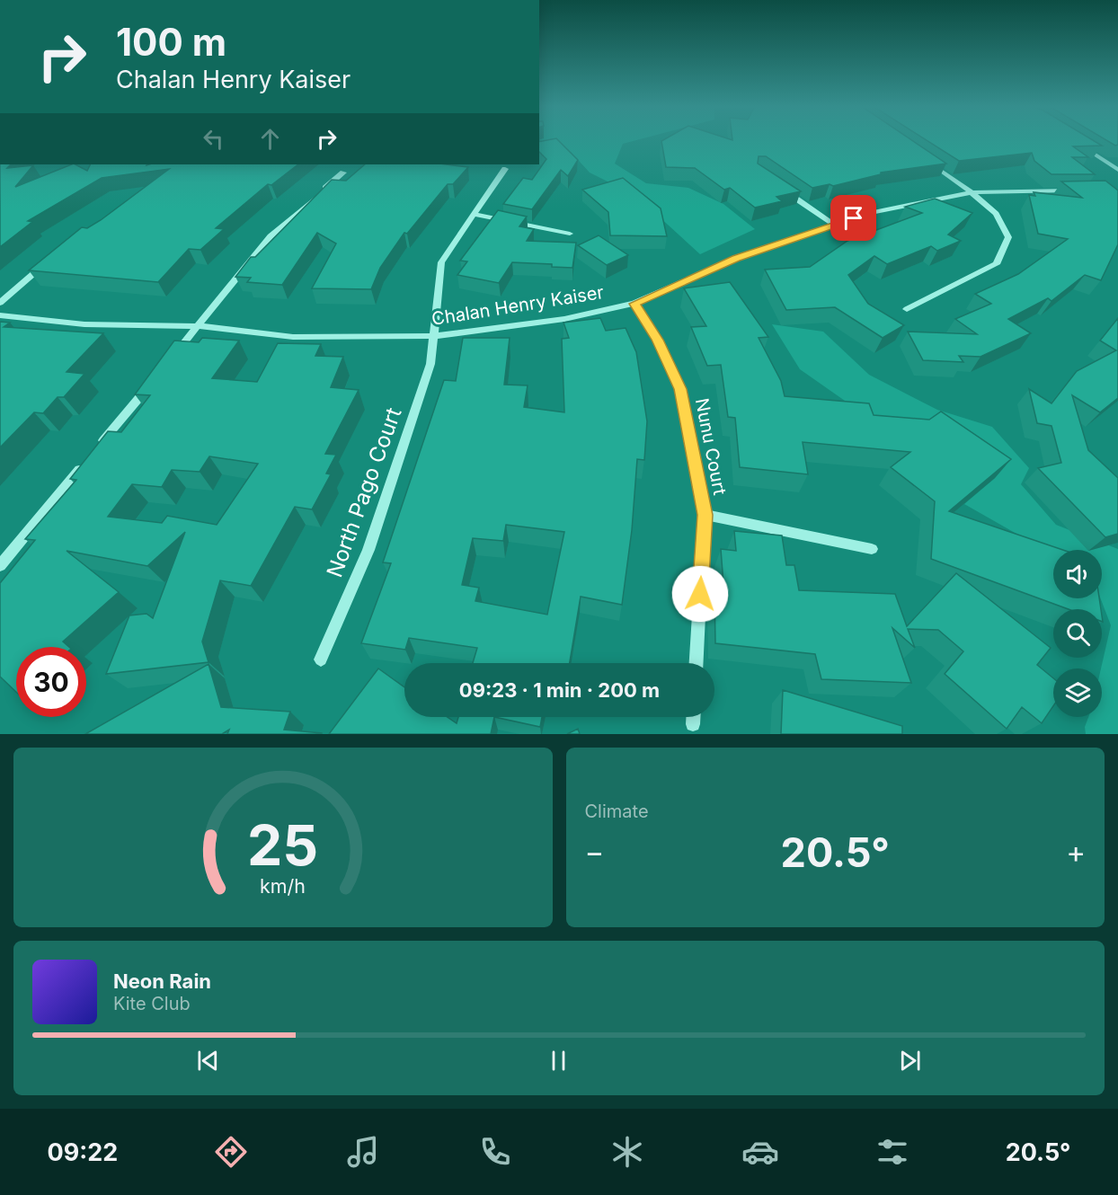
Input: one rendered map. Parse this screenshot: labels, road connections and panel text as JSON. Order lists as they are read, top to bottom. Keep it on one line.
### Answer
{"streets":{"street":["Chalan Henry Kaiser","Nunu Court","North Pago Court"]},"crossings":[["Chalan Henry Kaiser","Nunu Court"],["Chalan Henry Kaiser","North Pago Court"]],"page":{"turn":["100 m","Chalan Henry Kaiser"],"limit":"30","trip":"09:23 · 1 min · 200 m","tile":"Climate","heat":["−","20.5°","+"],"song":["Neon Rain","Kite Club"],"tabs":["09:22","20.5°"],"gauge":["25","km/h"]}}
